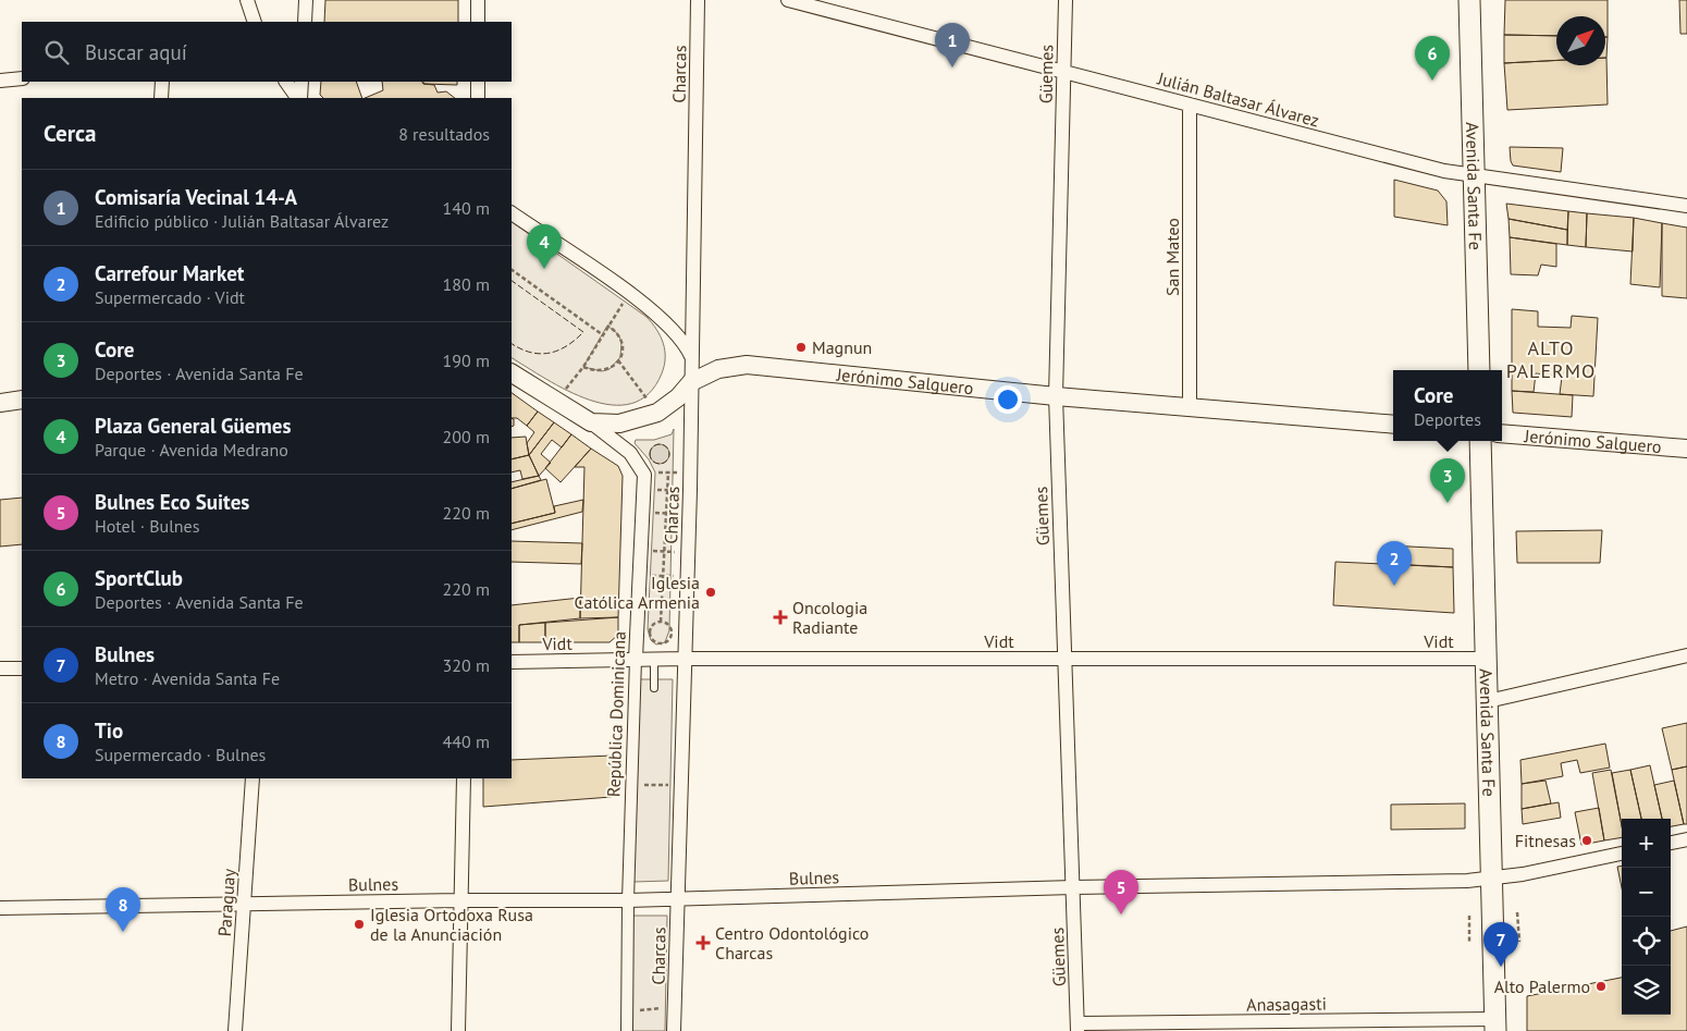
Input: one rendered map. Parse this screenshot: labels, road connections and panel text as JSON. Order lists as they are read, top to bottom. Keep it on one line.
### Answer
{"streets":{"main road":["Avenida Santa Fe"],"street":["Charcas","Güemes","Julián Baltasar Álvarez","San Mateo","Jerónimo Salguero","Vidt","República Dominicana","Bulnes","Paraguay","Anasagasti"]},"crossings":[["Charcas","Jerónimo Salguero"],["Charcas","Vidt"],["Charcas","Bulnes"],["Güemes","Julián Baltasar Álvarez"],["Güemes","Jerónimo Salguero"],["Güemes","Vidt"],["Güemes","Bulnes"],["Güemes","Anasagasti"],["Julián Baltasar Álvarez","Avenida Santa Fe"],["Julián Baltasar Álvarez","San Mateo"],["Avenida Santa Fe","Vidt"],["Avenida Santa Fe","Bulnes"],["Avenida Santa Fe","Anasagasti"],["San Mateo","Jerónimo Salguero"],["Vidt","República Dominicana"],["República Dominicana","Bulnes"],["Bulnes","Paraguay"]],"districts":["ALTO PALERMO"],"places":{"other":["Magnun","Iglesia Católica Armenia","Fitnesas","Iglesia Ortodoxa Rusa de la Anunciación","Alto Palermo"],"health":["Oncologia Radiante","Centro Odontológico Charcas"]},"north":"top right","page":{"search":"Buscar aquí","pins":["1","6","4","3","2","5","8","7"],"heading":["Cerca","8 resultados"],"list":[{"mark":"1","name":"Comisaría Vecinal 14-A","note":"Edificio público · Julián Baltasar Álvarez","value":"140 m"},{"mark":"2","name":"Carrefour Market","note":"Supermercado · Vidt","value":"180 m"},{"mark":"3","name":"Core","note":"Deportes · Avenida Santa Fe","value":"190 m"},{"mark":"4","name":"Plaza General Güemes","note":"Parque · Avenida Medrano","value":"200 m"},{"mark":"5","name":"Bulnes Eco Suites","note":"Hotel · Bulnes","value":"220 m"},{"mark":"6","name":"SportClub","note":"Deportes · Avenida Santa Fe","value":"220 m"},{"mark":"7","name":"Bulnes","note":"Metro · Avenida Santa Fe","value":"320 m"},{"mark":"8","name":"Tio","note":"Supermercado · Bulnes","value":"440 m"}],"popup":["Core","Deportes"],"map_buttons":["+","−"]}}
